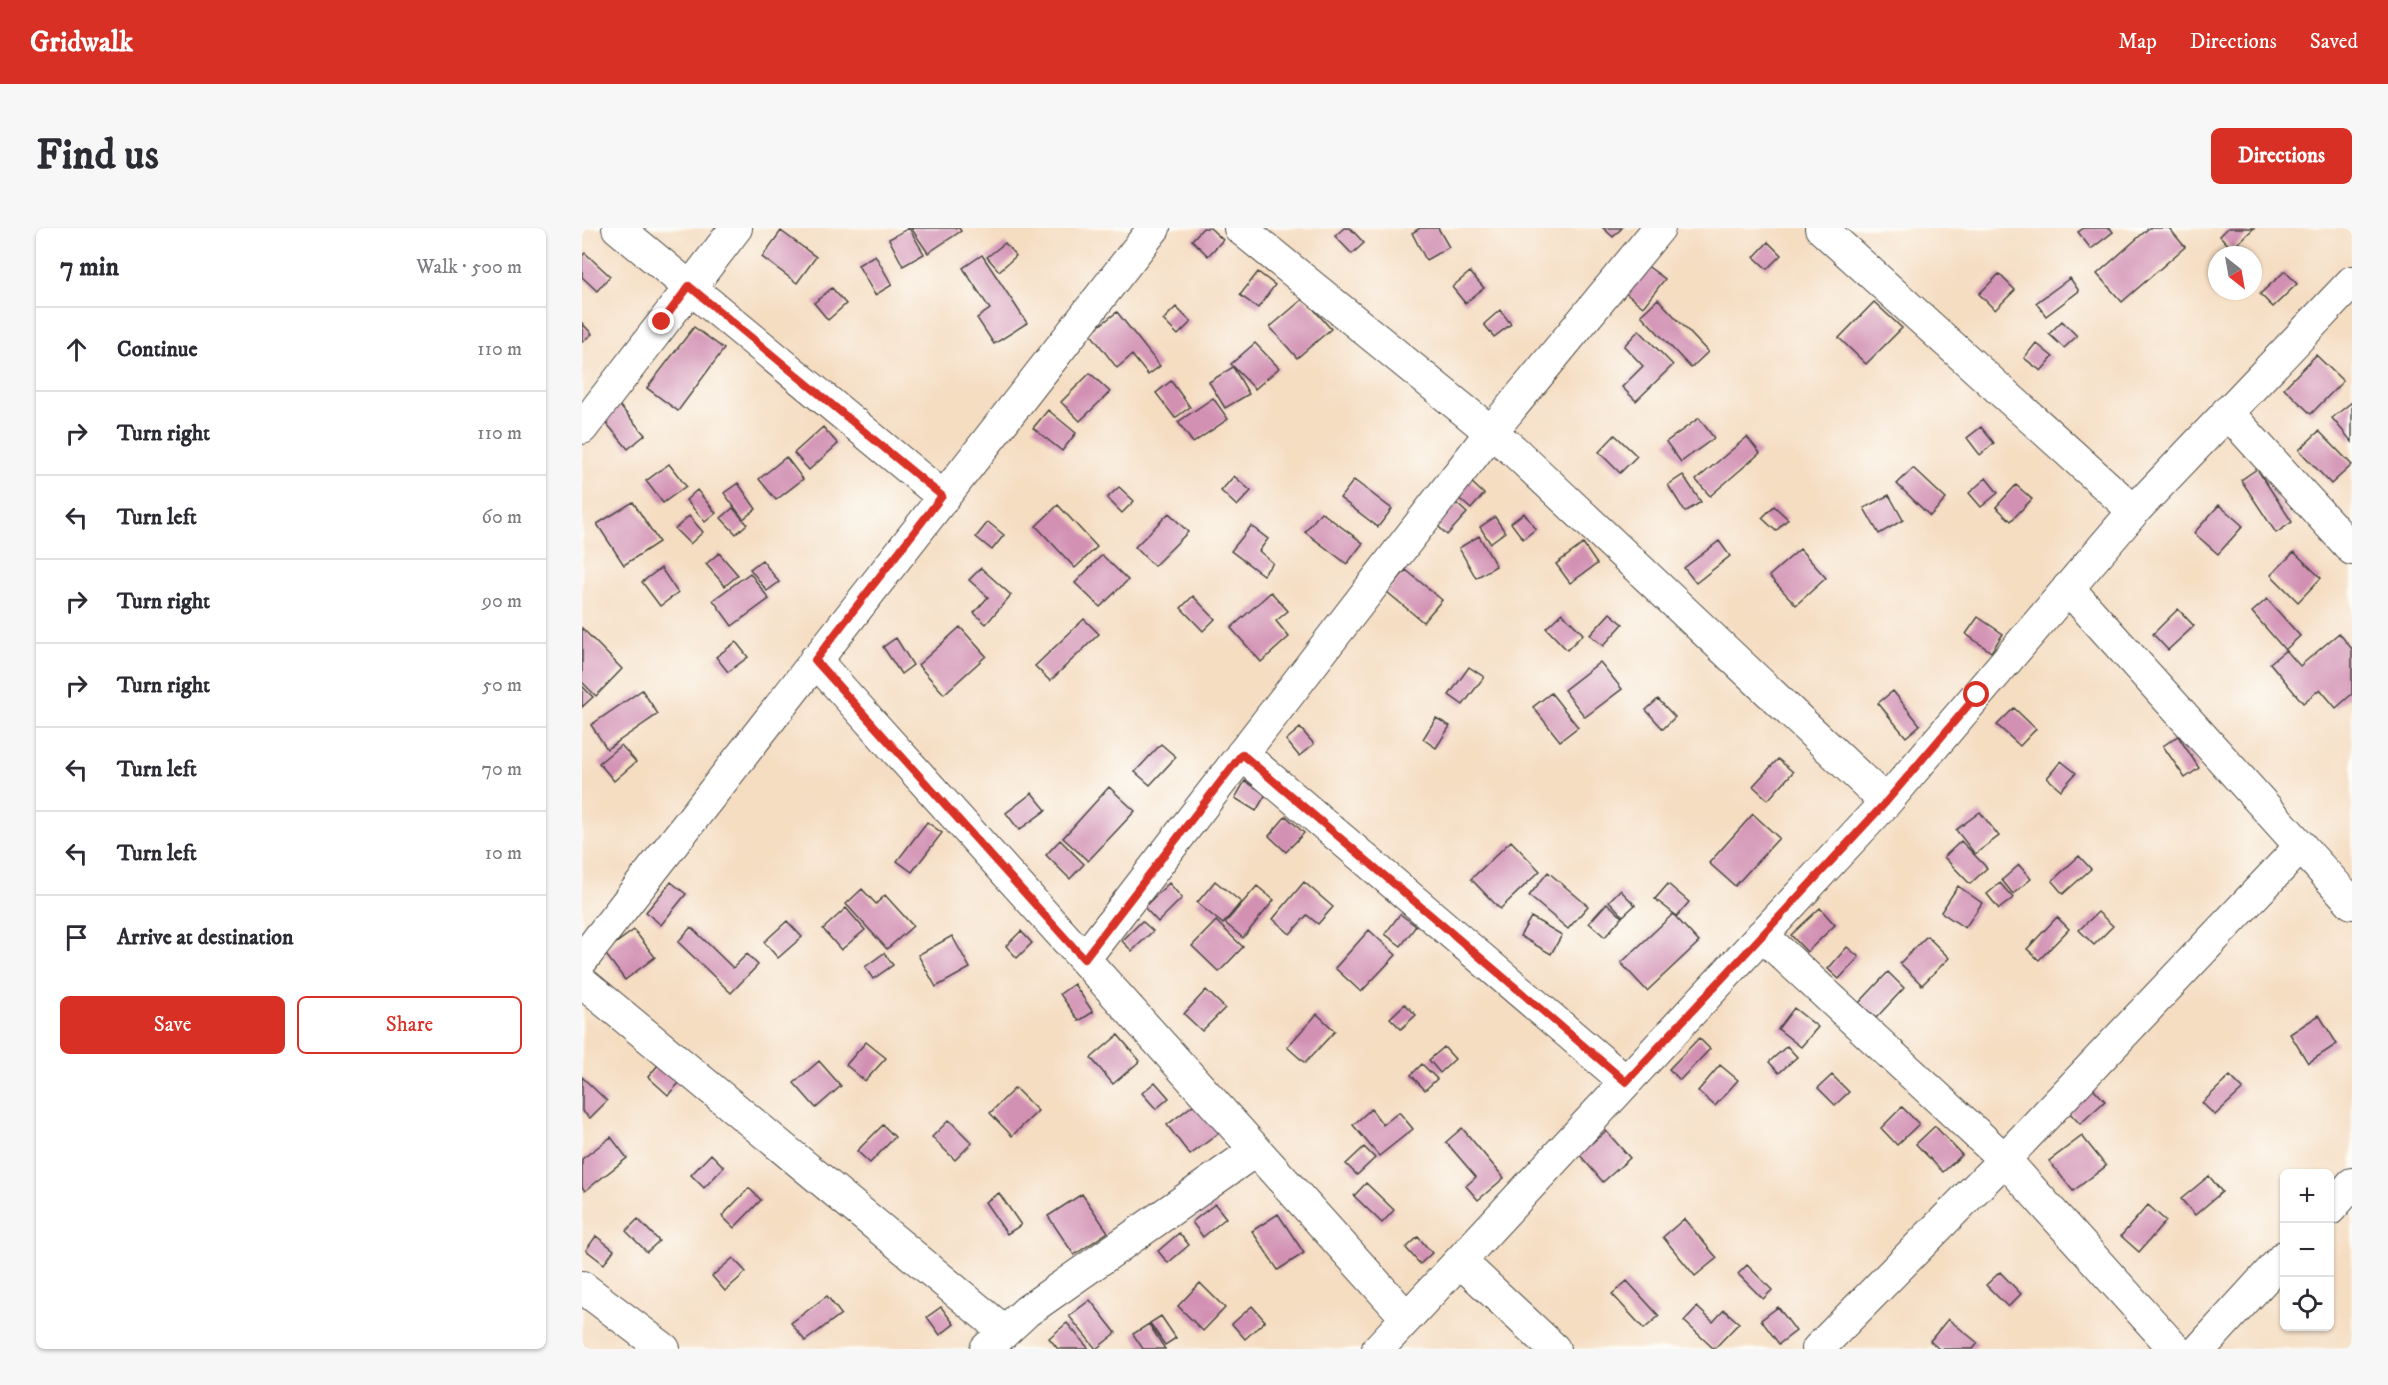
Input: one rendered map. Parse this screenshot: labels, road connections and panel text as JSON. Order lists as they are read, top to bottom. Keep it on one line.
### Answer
{"north":"bottom right","page":{"header":"Gridwalk","nav":["Map","Directions","Saved"],"buttons":["Directions",["Save","Share"]],"title":"Find us","heading":["7 min","Walk · 500 m"],"list":[["Continue","110 m"],["Turn right","110 m"],["Turn left","60 m"],["Turn right","90 m"],["Turn right","50 m"],["Turn left","70 m"],["Turn left","10 m"],"Arrive at destination"],"map_buttons":["+","−"]}}
